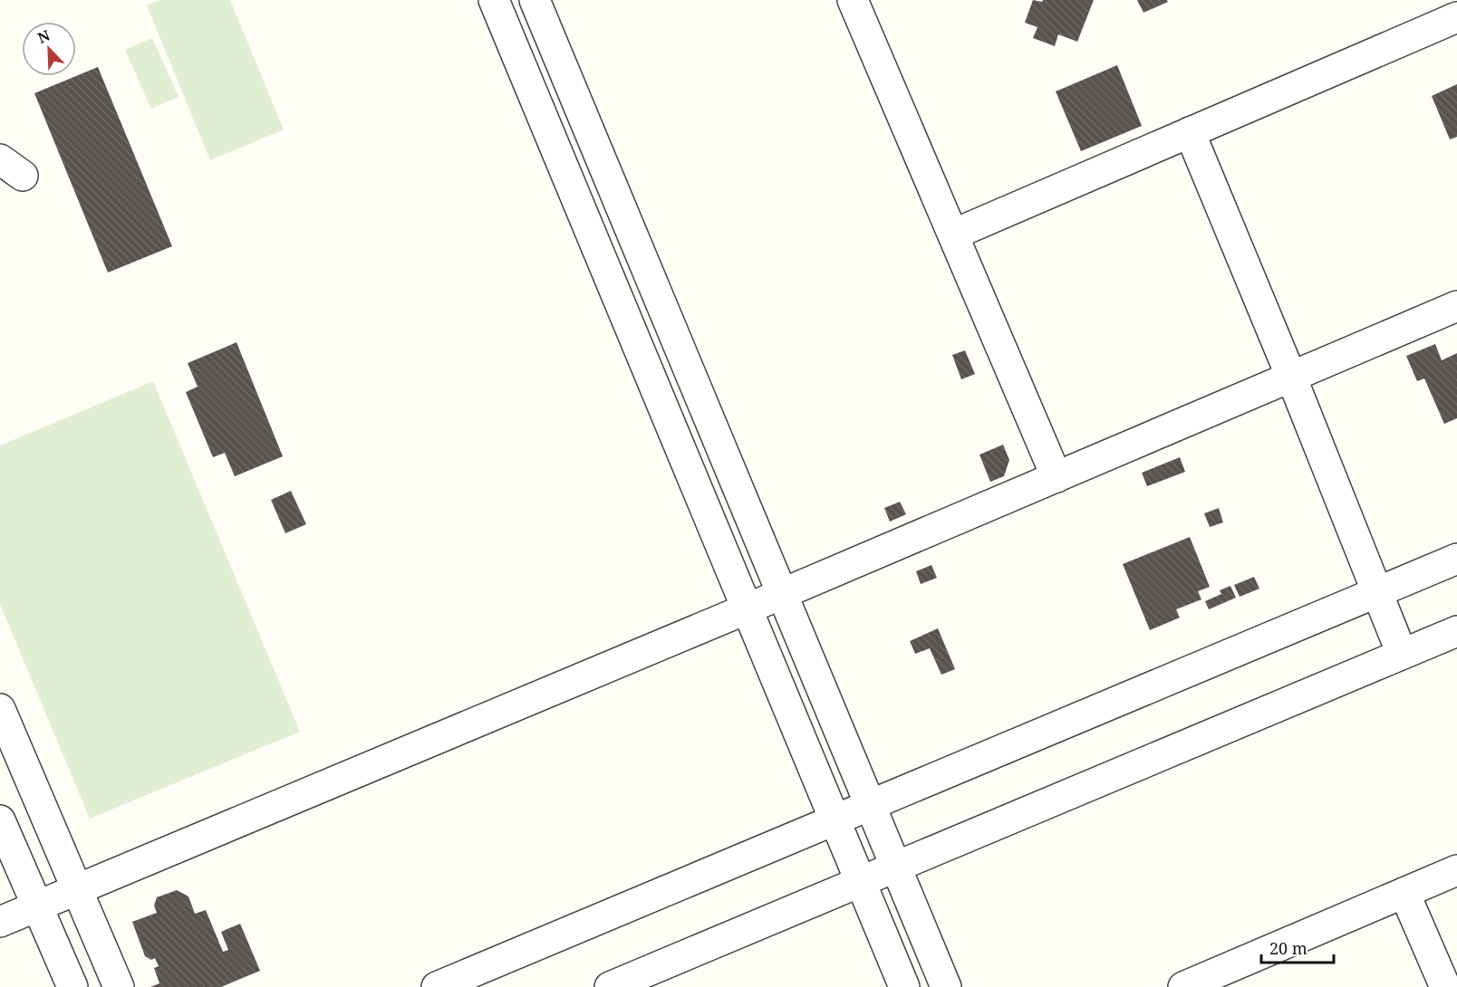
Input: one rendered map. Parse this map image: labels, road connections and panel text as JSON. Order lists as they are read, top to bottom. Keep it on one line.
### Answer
{"scale_bar":"20 m","north":"top left"}
